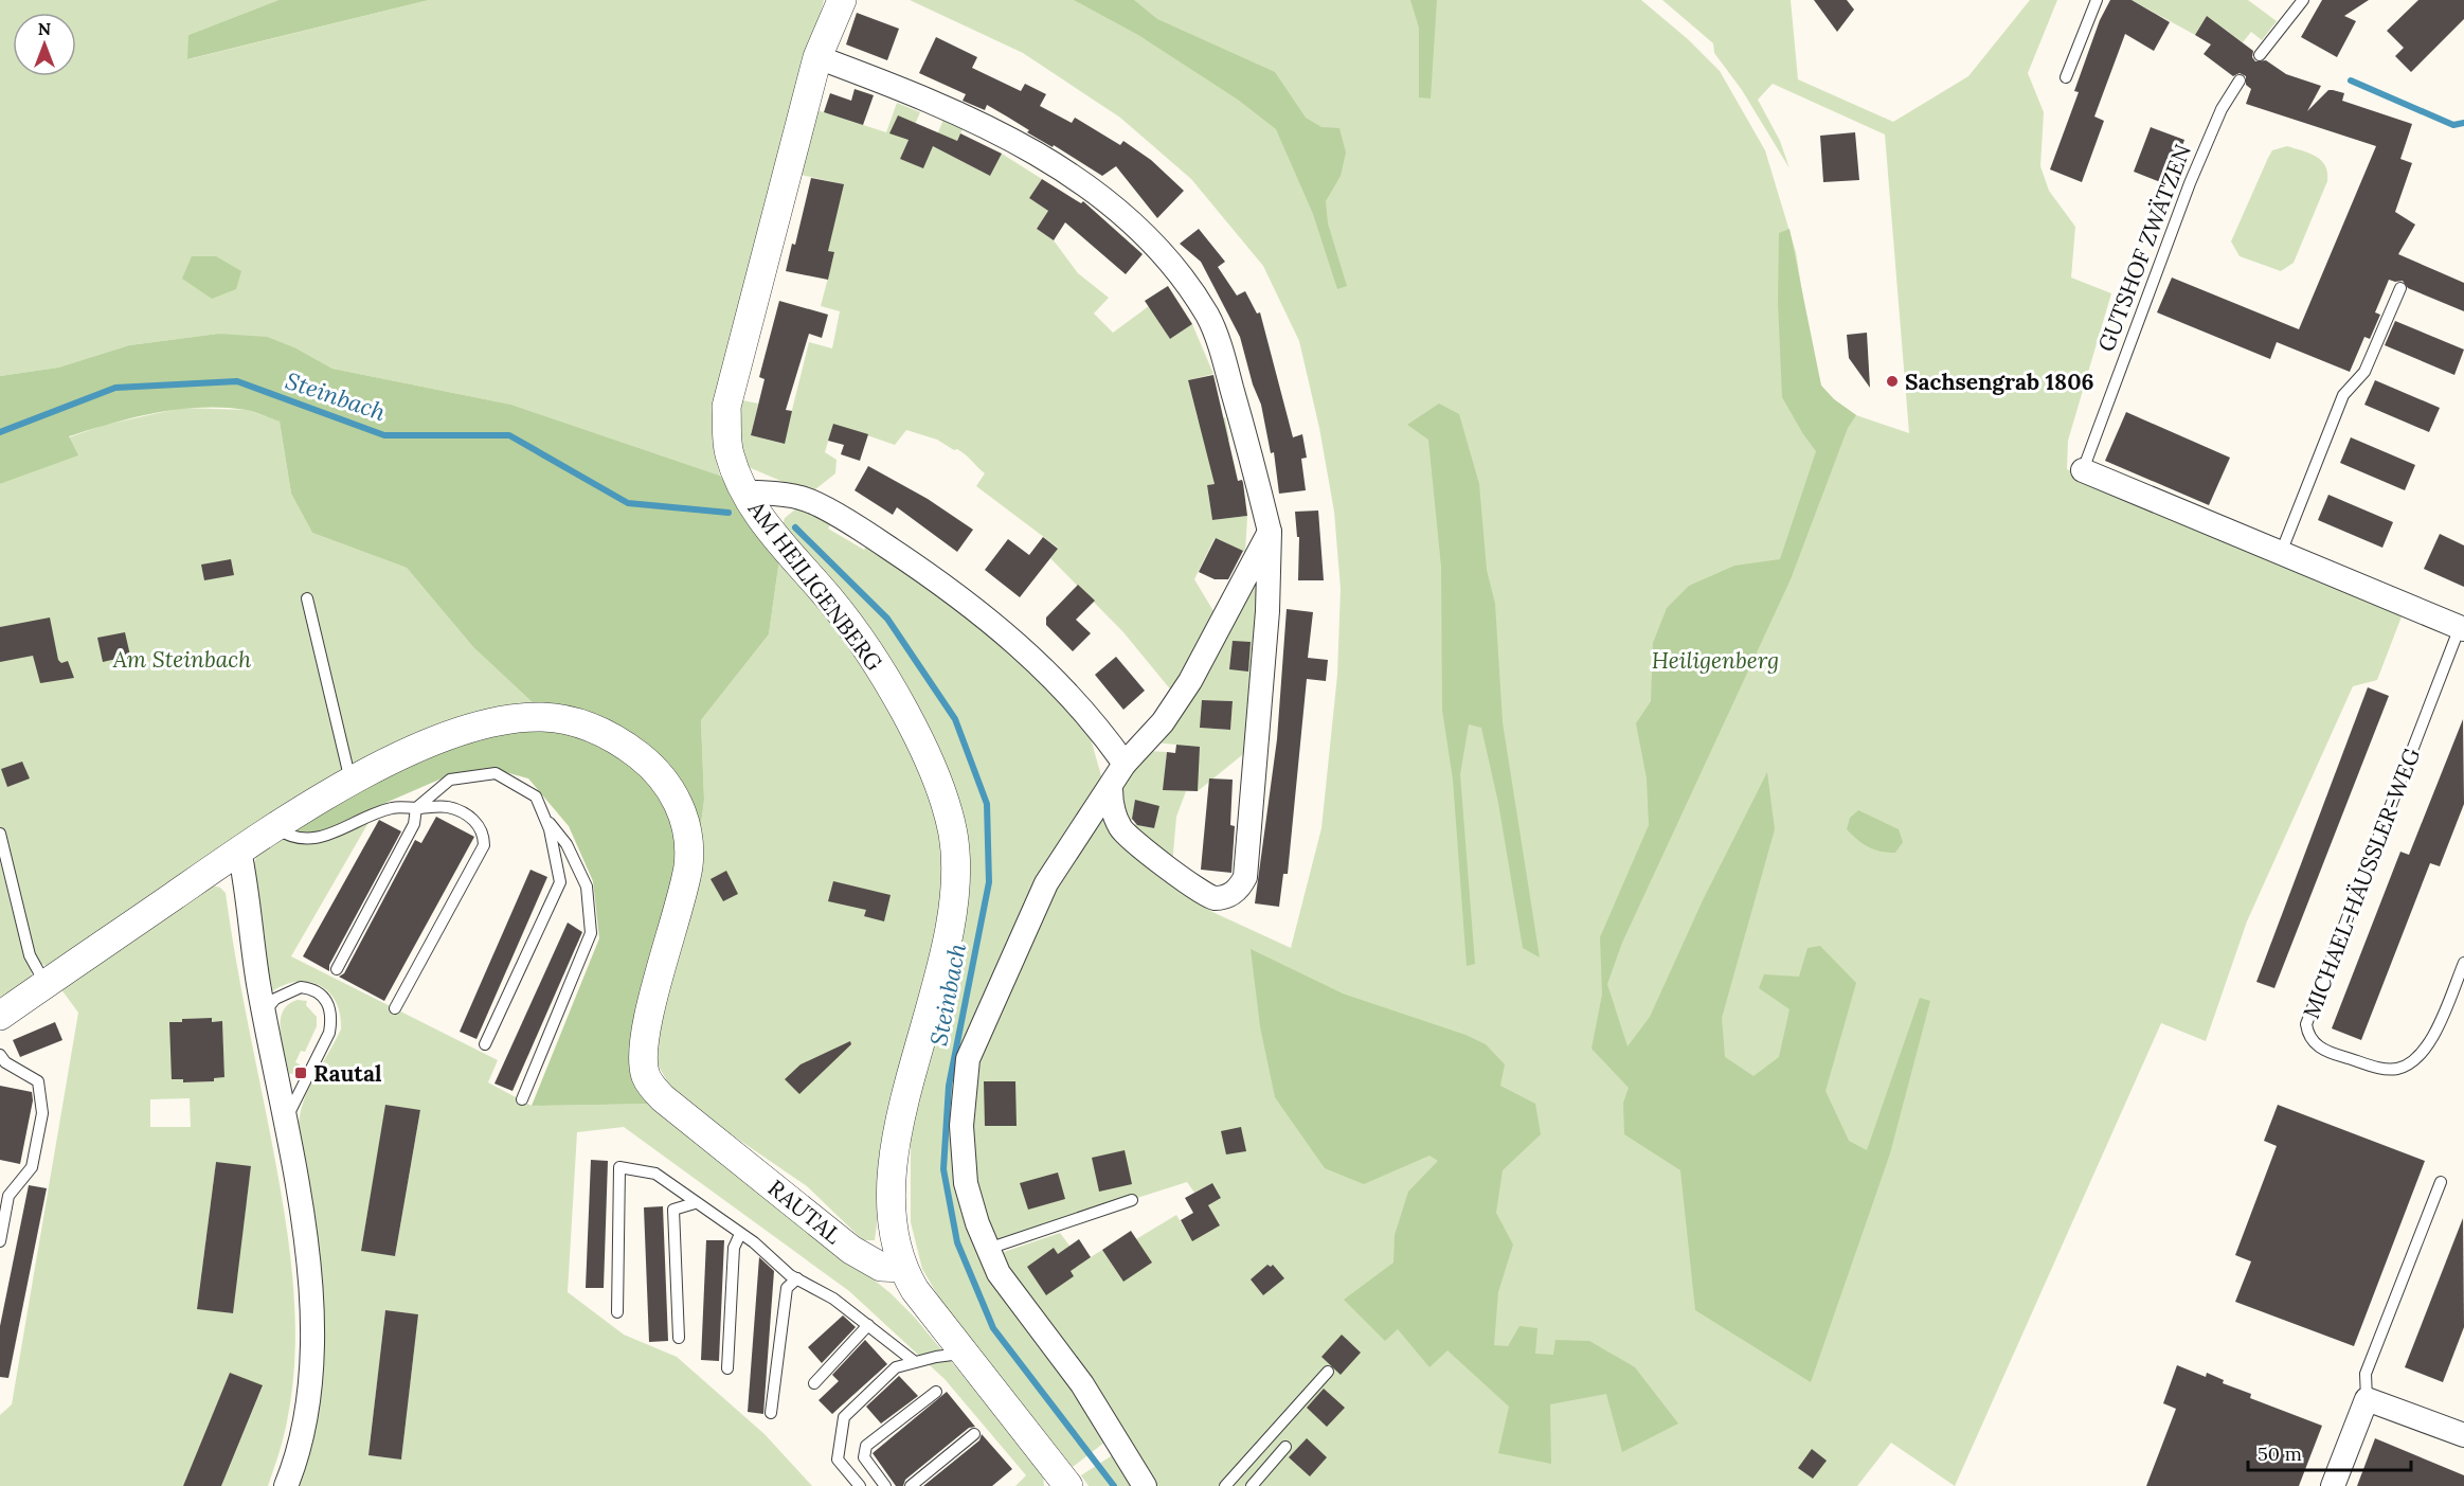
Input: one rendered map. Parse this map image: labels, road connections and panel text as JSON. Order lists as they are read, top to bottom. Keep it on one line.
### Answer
{"streets":{"street":["AM HEILIGENBERG","MICHAEL-HÄUSSLER-WEG","RAUTAL"],"lane":["GUTSHOF ZWÄTZEN"]},"crossings":[["GUTSHOF ZWÄTZEN","MICHAEL-HÄUSSLER-WEG"],["AM HEILIGENBERG","RAUTAL"]],"water":["Steinbach"],"parks":["Am Steinbach","Heiligenberg"],"places":{"other":["Sachsengrab 1806"],"transit":["Rautal"]},"scale_bar":"50 m","north":"top"}
